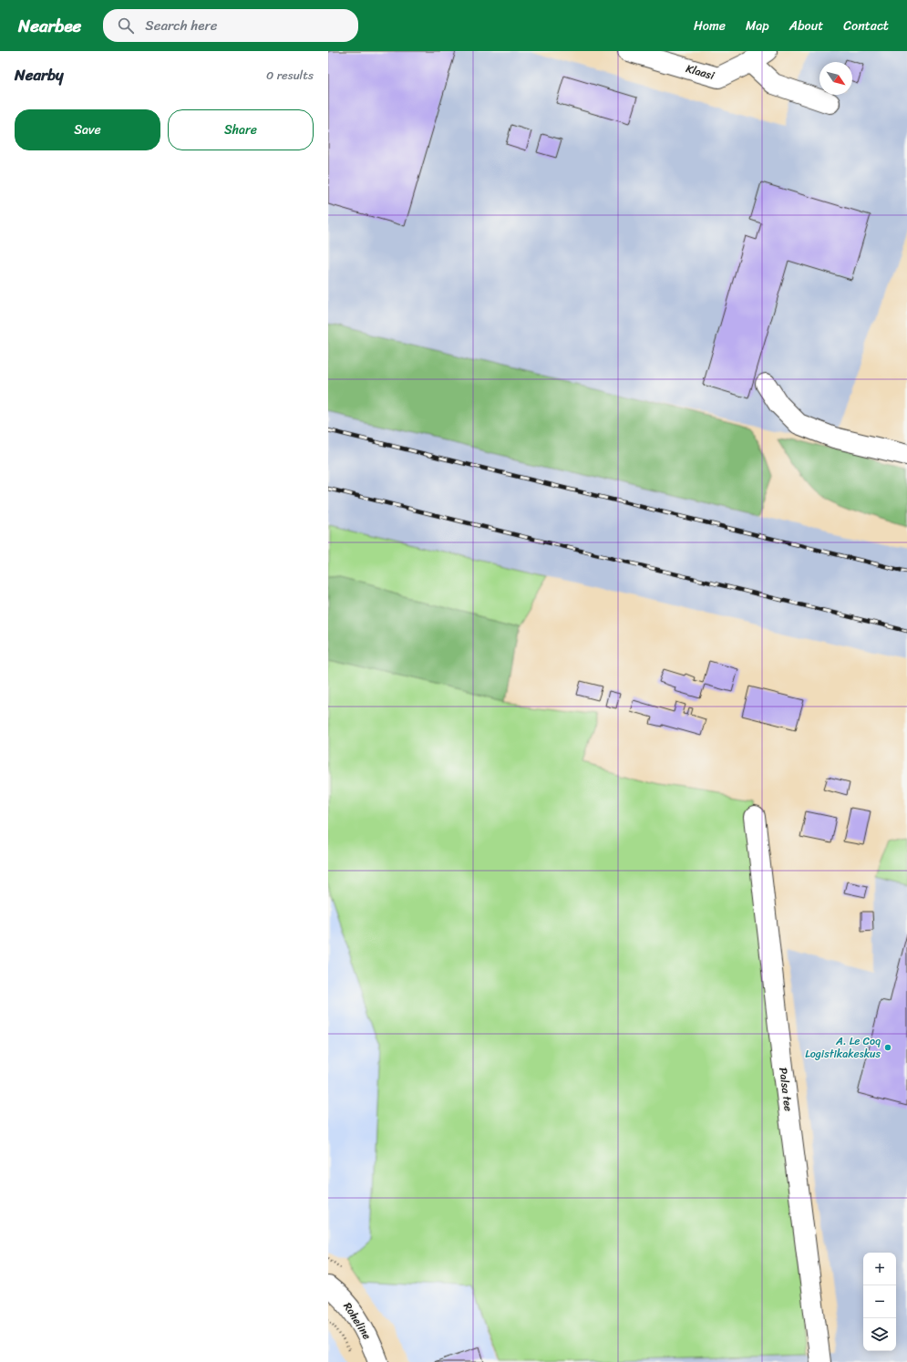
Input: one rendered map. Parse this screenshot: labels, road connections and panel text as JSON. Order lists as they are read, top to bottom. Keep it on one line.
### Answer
{"streets":{"street":["Klaasi","Palsa tee","Roheline"]},"places":["A. Le Coq Logistikakeskus"],"north":"bottom right","page":{"header":"Nearbee","search":"Search here","nav":["Home","Map","About","Contact"],"heading":["Nearby","0 results"],"buttons":["Save","Share"],"map_buttons":["+","−"]}}
